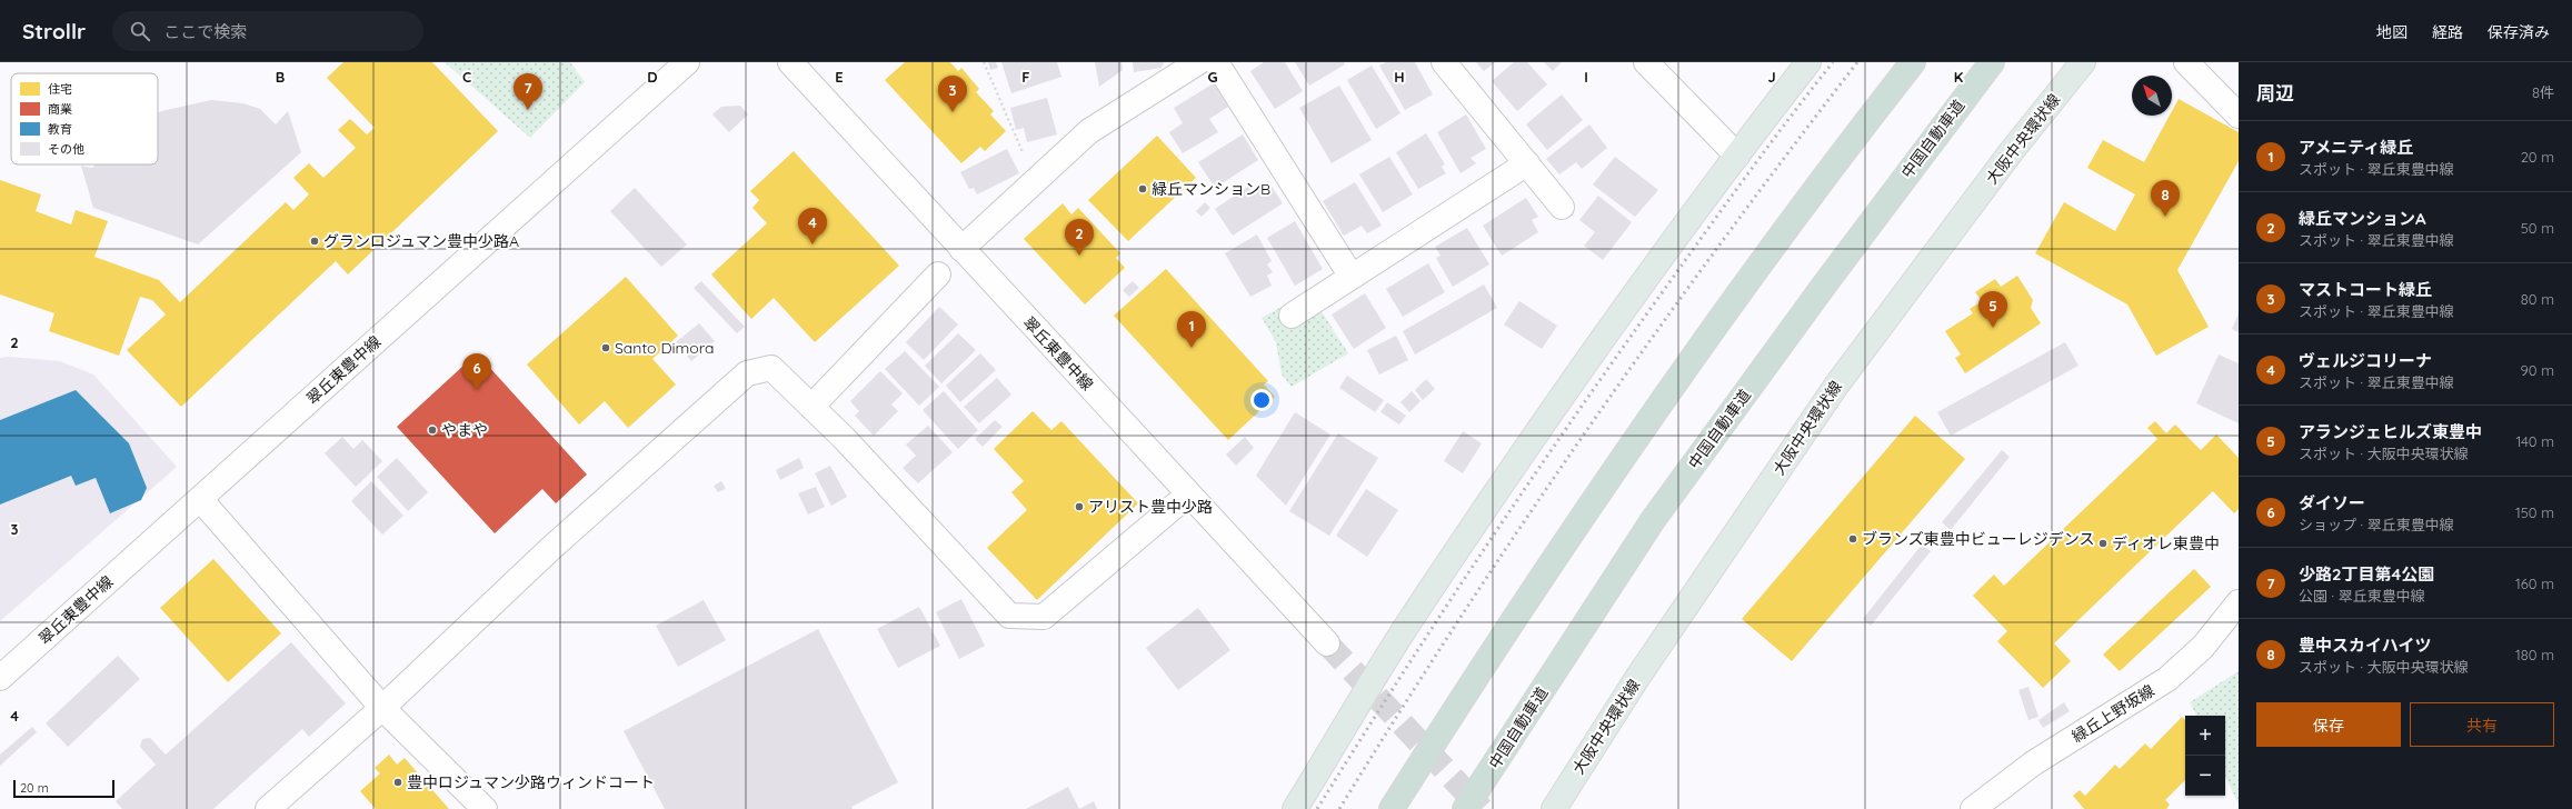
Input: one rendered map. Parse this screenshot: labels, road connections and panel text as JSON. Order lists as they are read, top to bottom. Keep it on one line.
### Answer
{"streets":{"highway":["中国自動車道"],"main road":["大阪中央環状線"],"street":["翠丘東豊中線","緑丘上野坂線"]},"places":["緑丘マンションB","グランロジュマン豊中少路A","Santo Dimora","やまや","アリスト豊中少路","ブランズ東豊中ビューレジデンス","ディオレ東豊中","豊中ロジュマン少路ウィンドコート"],"legend":["住宅","商業","教育","その他"],"scale_bar":"20 m","north":"top left","page":{"header":"Strollr","search":"ここで検索","nav":["地図","経路","保存済み"],"heading":["周辺","8件"],"pins":["7","3","8","4","2","5","1","6"],"list":[{"mark":"1","name":"アメニティ緑丘","note":"スポット · 翠丘東豊中線","value":"20 m"},{"mark":"2","name":"緑丘マンションA","note":"スポット · 翠丘東豊中線","value":"50 m"},{"mark":"3","name":"マストコート緑丘","note":"スポット · 翠丘東豊中線","value":"80 m"},{"mark":"4","name":"ヴェルジコリーナ","note":"スポット · 翠丘東豊中線","value":"90 m"},{"mark":"5","name":"アランジェヒルズ東豊中","note":"スポット · 大阪中央環状線","value":"140 m"},{"mark":"6","name":"ダイソー","note":"ショップ · 翠丘東豊中線","value":"150 m"},{"mark":"7","name":"少路2丁目第4公園","note":"公園 · 翠丘東豊中線","value":"160 m"},{"mark":"8","name":"豊中スカイハイツ","note":"スポット · 大阪中央環状線","value":"180 m"}],"buttons":["保存","共有"],"map_buttons":["+","−"],"scale":"20 m"},"grid":{"columns":["B","C","D","E","F","G","H","I","J","K"],"rows":["2","3","4"]}}
